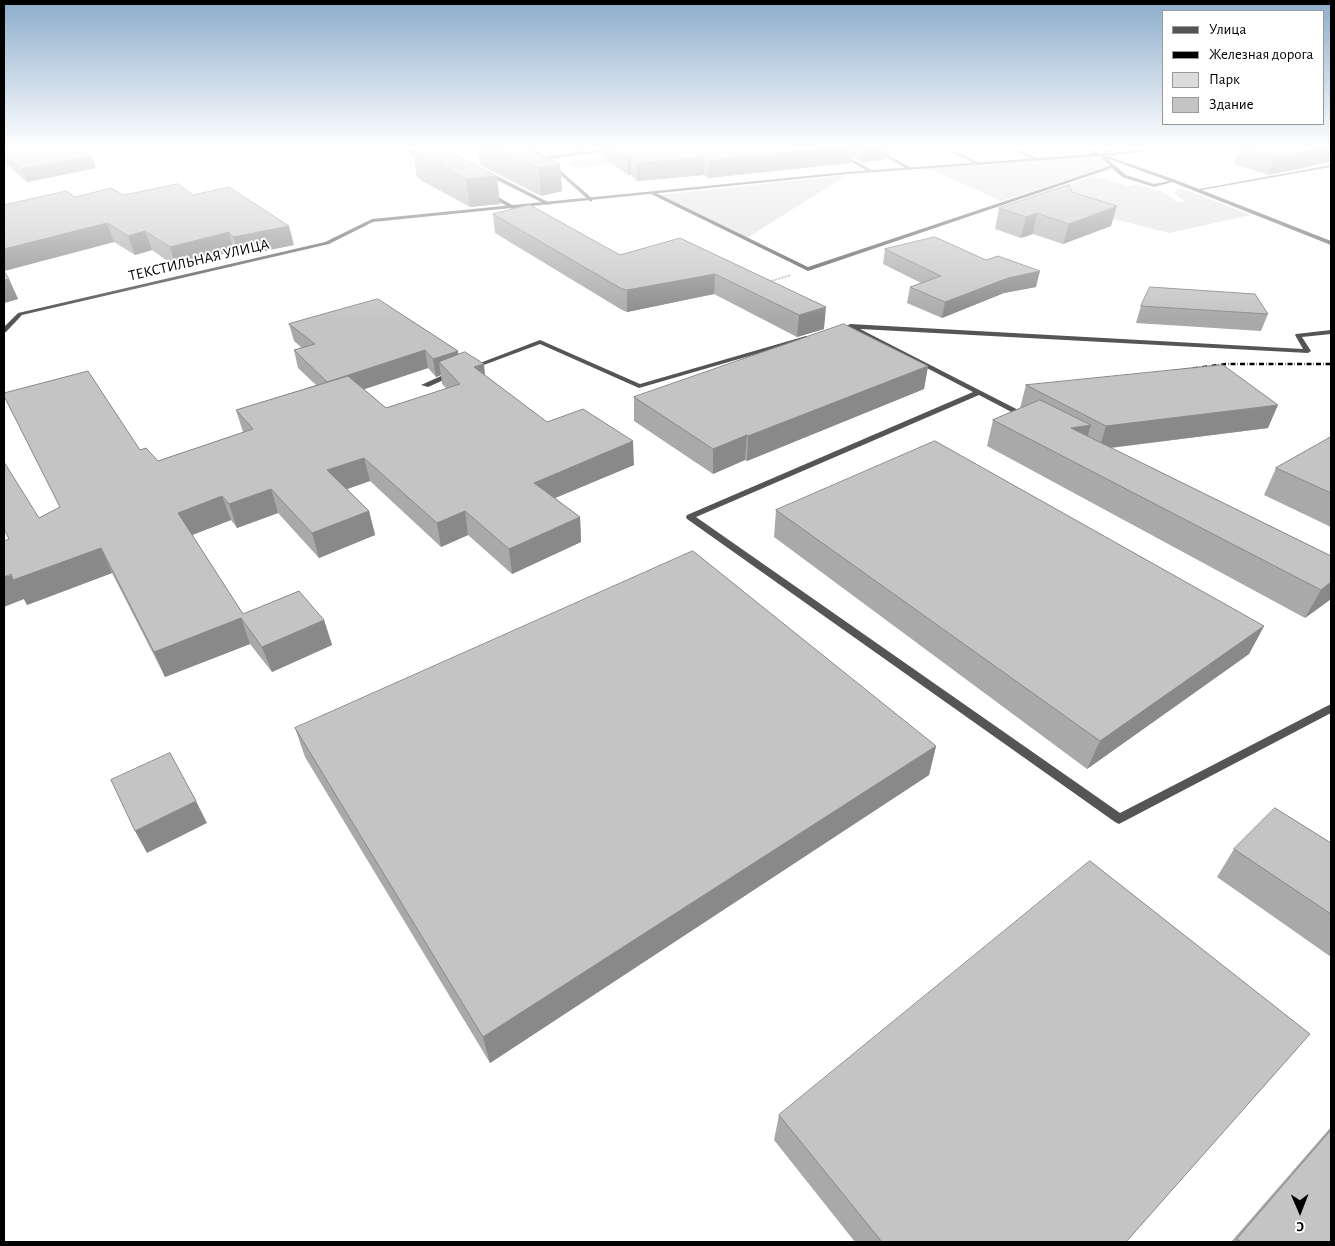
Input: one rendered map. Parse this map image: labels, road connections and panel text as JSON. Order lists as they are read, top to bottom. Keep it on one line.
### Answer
{"streets":{"street":["ТЕКСТИЛЬНАЯ УЛИЦА"]},"legend":["Улица","Железная дорога","Парк","Здание"],"north":"bottom"}
